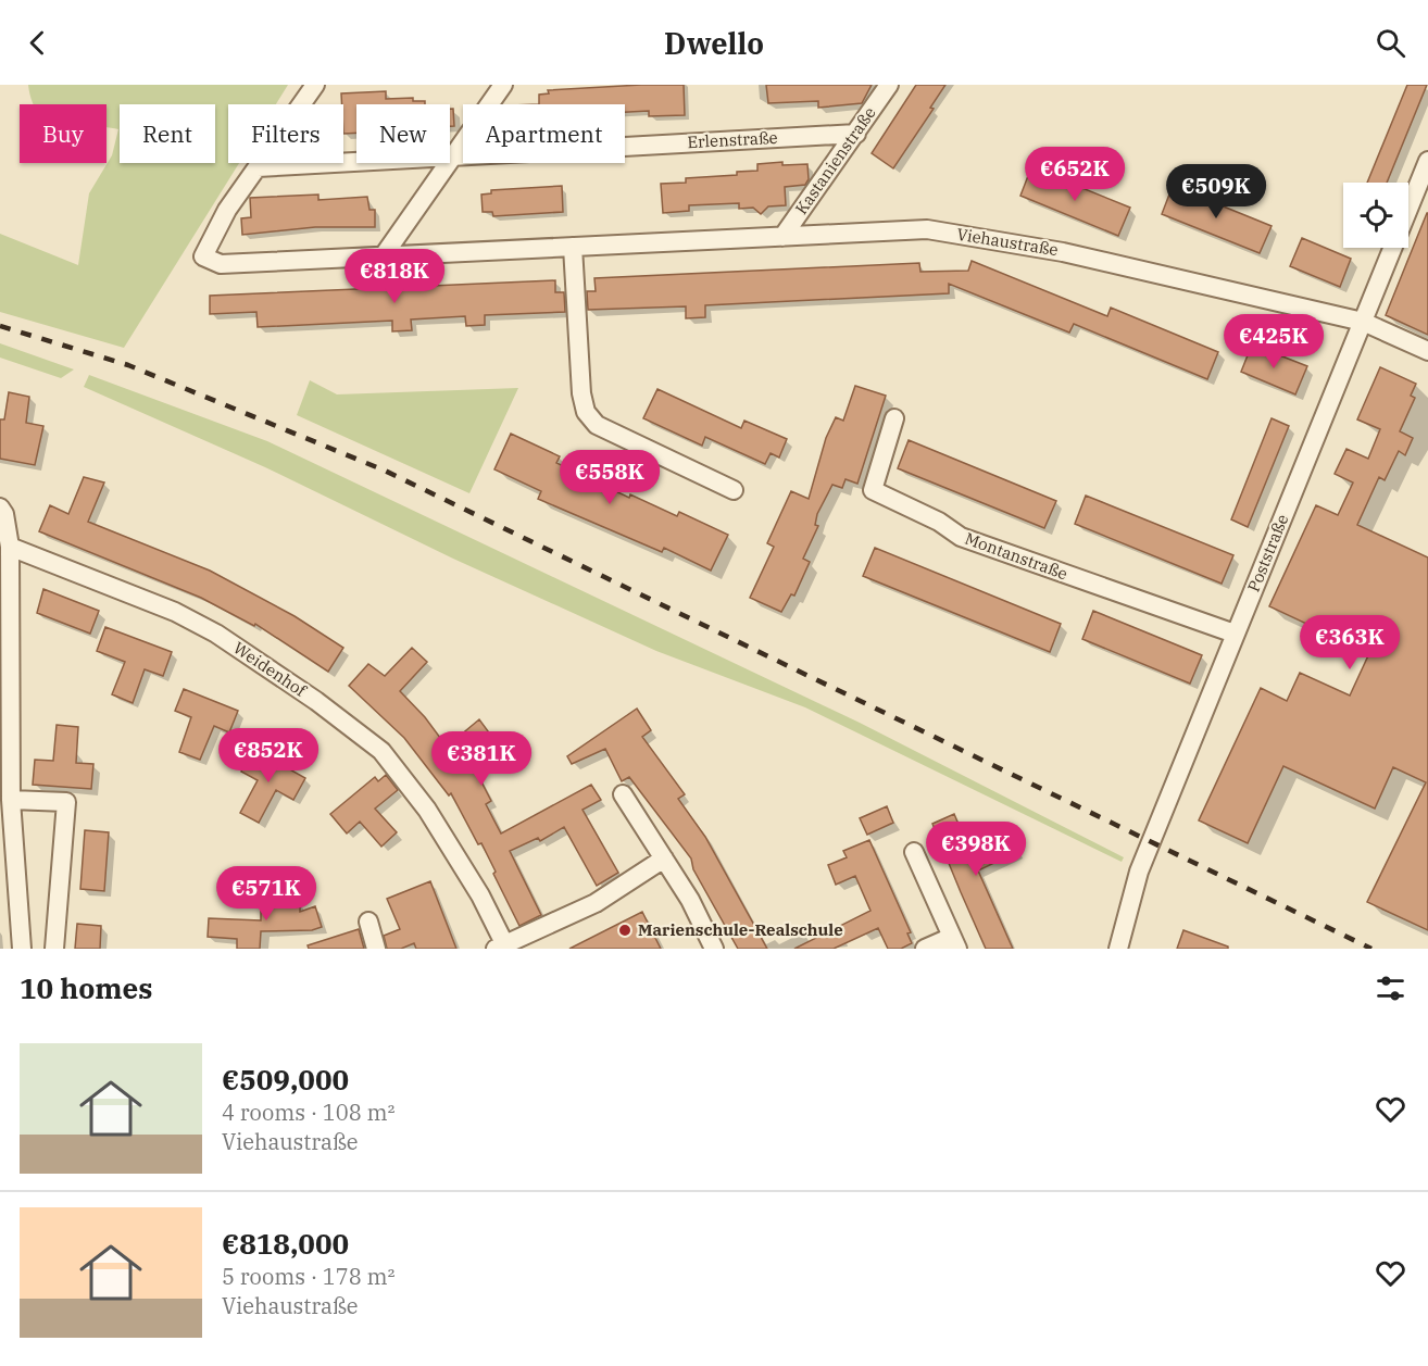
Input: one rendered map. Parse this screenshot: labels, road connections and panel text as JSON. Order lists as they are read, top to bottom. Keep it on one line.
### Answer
{"streets":{"street":["Erlenstraße","Kastanienstraße","Viehaustraße","Poststraße","Montanstraße","Weidenhof"]},"crossings":[["Erlenstraße","Kastanienstraße"],["Erlenstraße","Viehaustraße"],["Kastanienstraße","Viehaustraße"],["Viehaustraße","Poststraße"],["Poststraße","Montanstraße"]],"places":["Marienschule-Realschule"],"page":{"header":"Dwello","chip":["Buy","Rent","Filters","New","Apartment"],"price":["€652K","€509K","€818K","€425K","€558K","€363K","€852K","€381K","€398K","€571K"],"heading":"10 homes","list":[{"name":"€509,000","note":"4 rooms · 108 m² · Viehaustraße"},{"name":"€818,000","note":"5 rooms · 178 m² · Viehaustraße"}]}}
